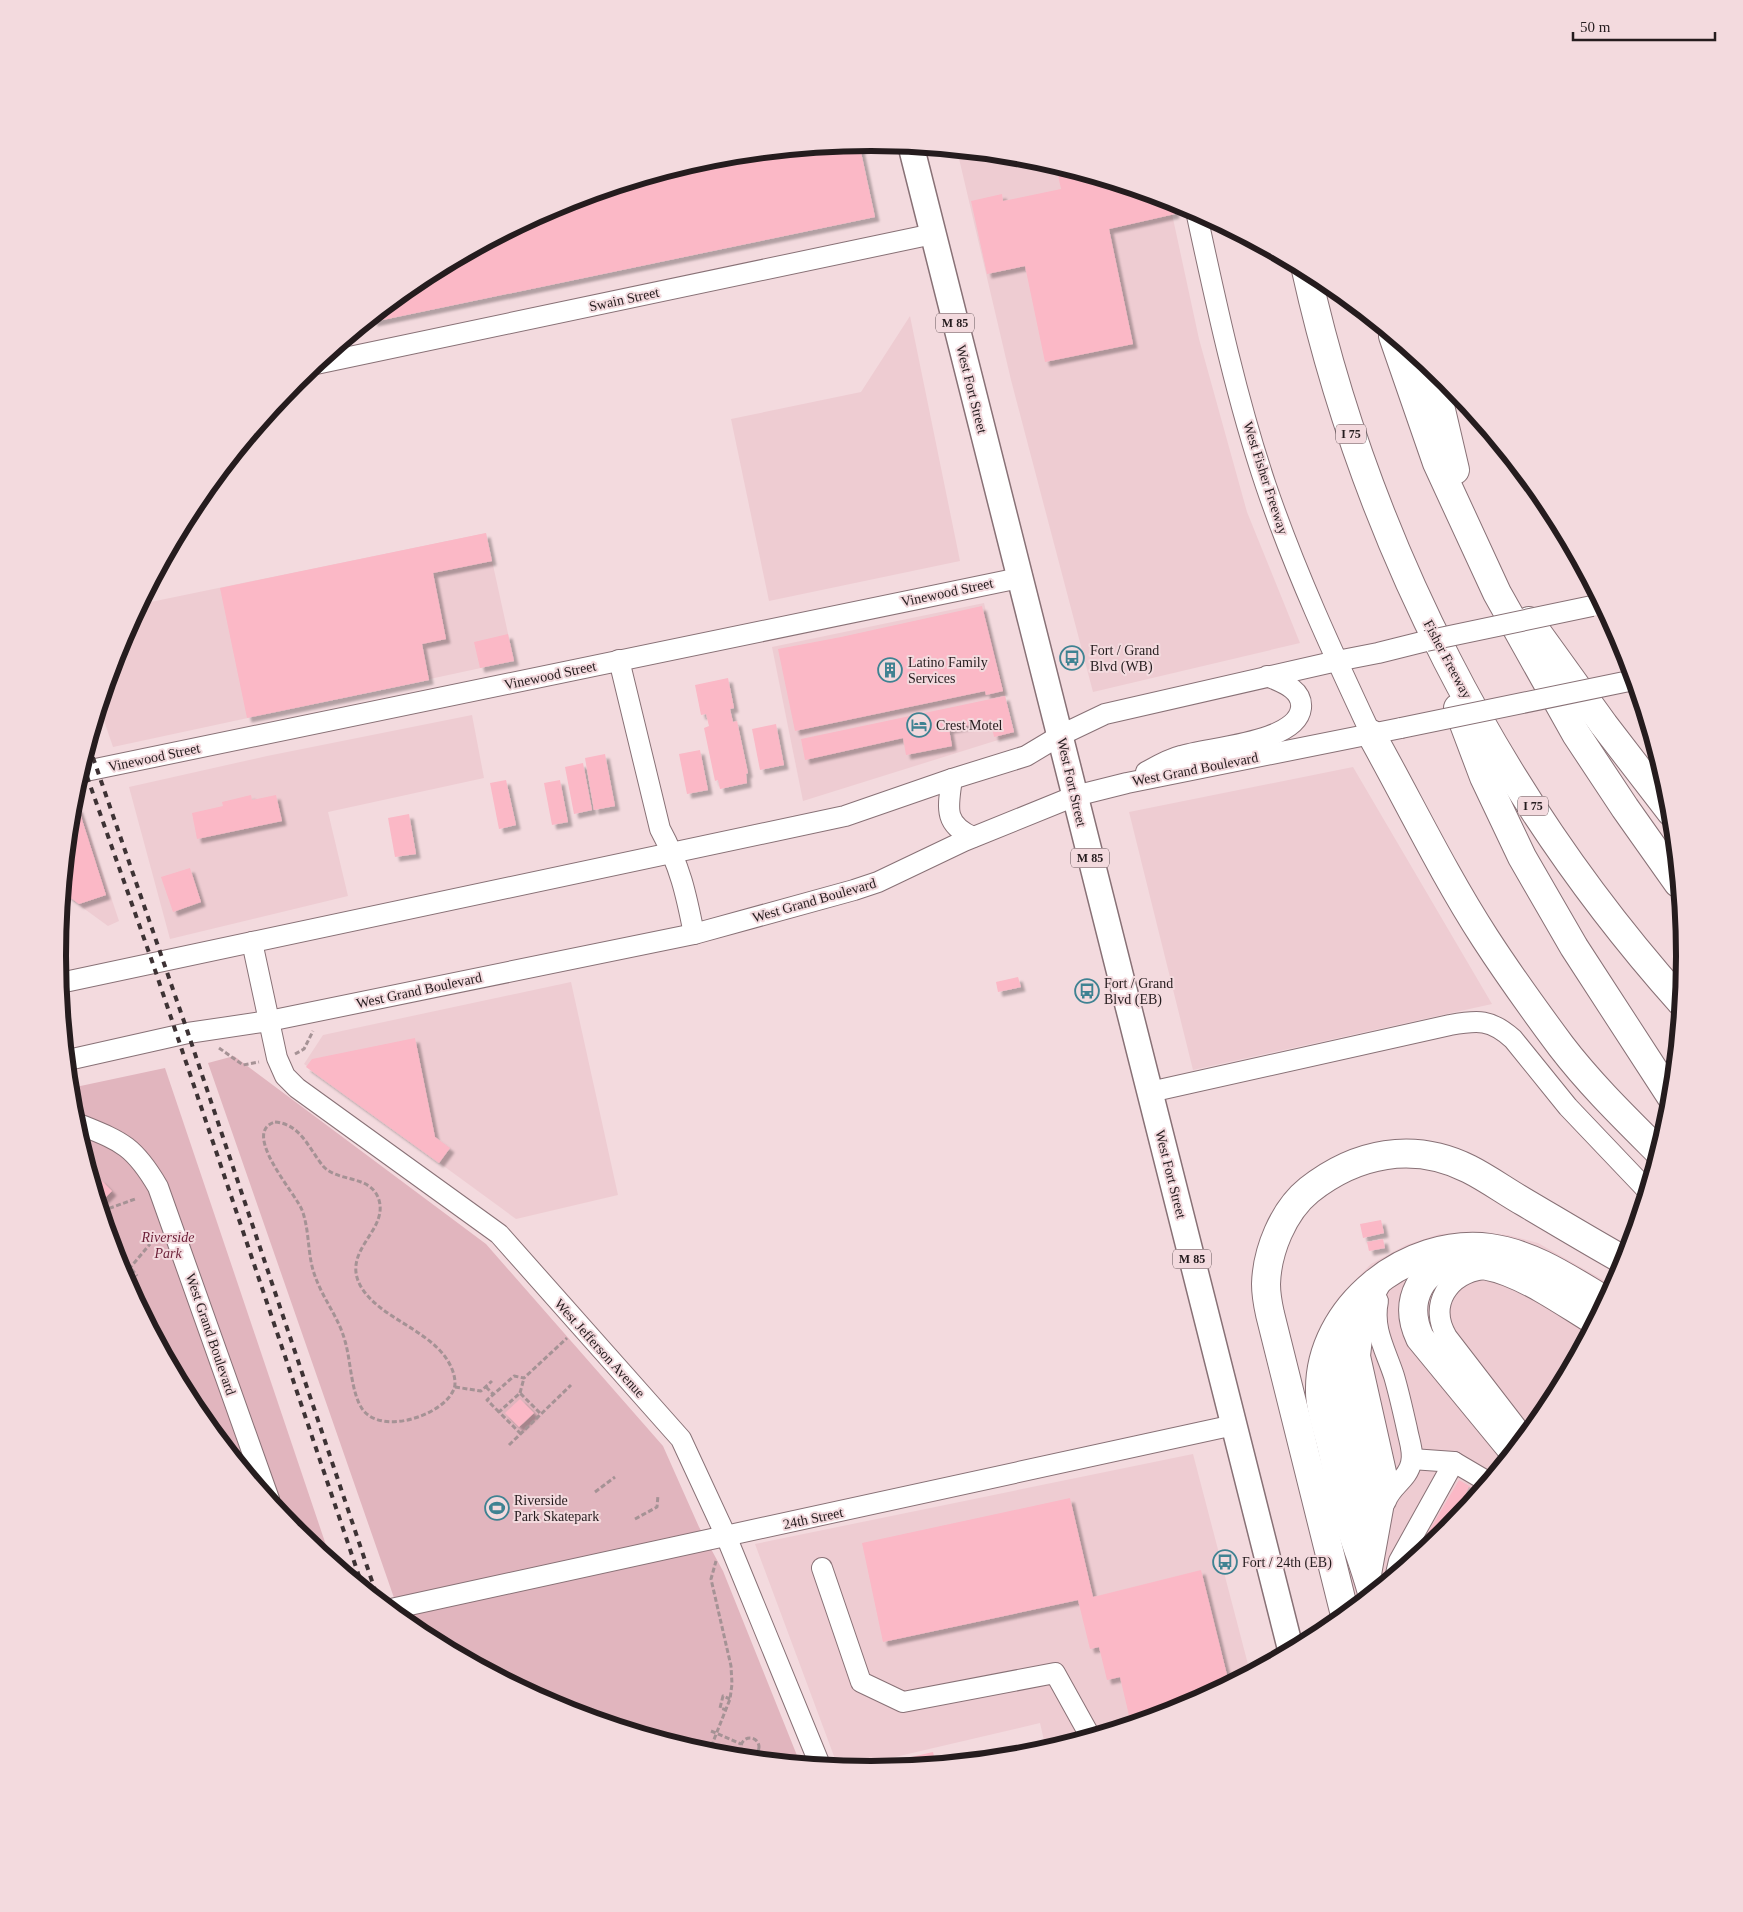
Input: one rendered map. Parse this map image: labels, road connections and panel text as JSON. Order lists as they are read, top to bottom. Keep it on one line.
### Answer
{"streets":{"highway":["I 75","Fisher Freeway"],"main road":["M 85","West Fort Street"],"street":["Swain Street","West Fisher Freeway","Vinewood Street","West Grand Boulevard","West Jefferson Avenue","24th Street"]},"crossings":[["Swain Street","West Fort Street"],["West Fort Street","Vinewood Street"],["West Fort Street","West Grand Boulevard"],["West Fort Street","24th Street"],["West Fisher Freeway","West Grand Boulevard"],["West Grand Boulevard","West Jefferson Avenue"],["West Jefferson Avenue","24th Street"]],"parks":["Riverside Park"],"places":{"bus stop":["Fort / Grand Blvd (WB)","Fort / Grand Blvd (EB)","Fort / 24th (EB)"],"building":["Latino Family Services"],"hotel":["Crest Motel"],"sports":["Riverside Park Skatepark"]},"scale_bar":"50 m"}
